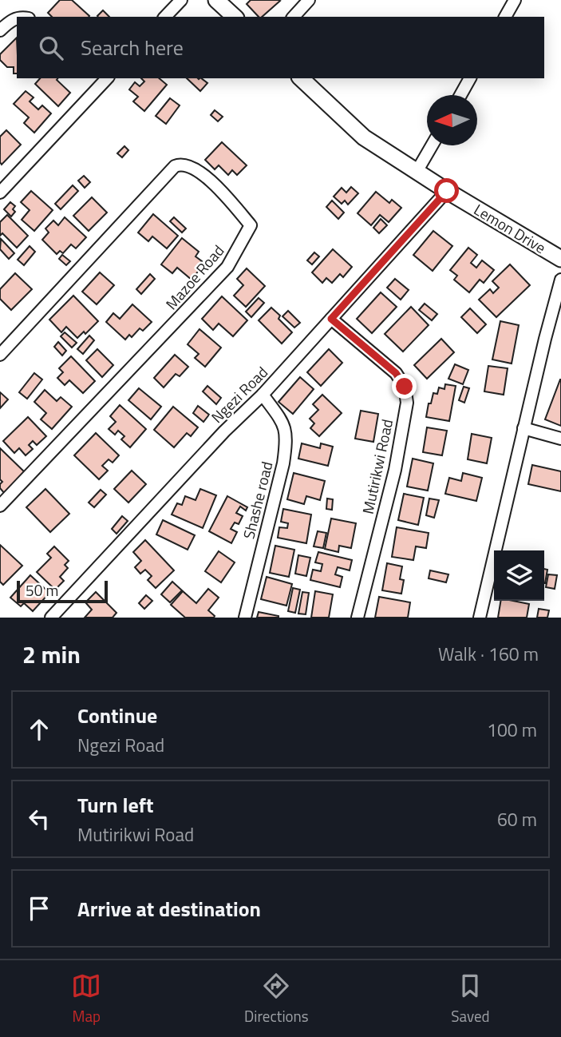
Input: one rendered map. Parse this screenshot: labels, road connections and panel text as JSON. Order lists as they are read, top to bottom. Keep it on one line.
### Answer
{"streets":{"street":["Lemon Drive","Mazoe Road","Ngezi Road","Mutirikwi Road","Shashe road"]},"crossings":[["Lemon Drive","Ngezi Road"],["Ngezi Road","Mutirikwi Road"],["Ngezi Road","Shashe road"]],"scale_bar":"50 m","north":"left","page":{"search":"Search here","scale":"50 m","heading":["2 min","Walk · 160 m"],"list":[["Continue","Ngezi Road","100 m"],["Turn left","Mutirikwi Road","60 m"],"Arrive at destination"],"nav":["Map","Directions","Saved"]}}
